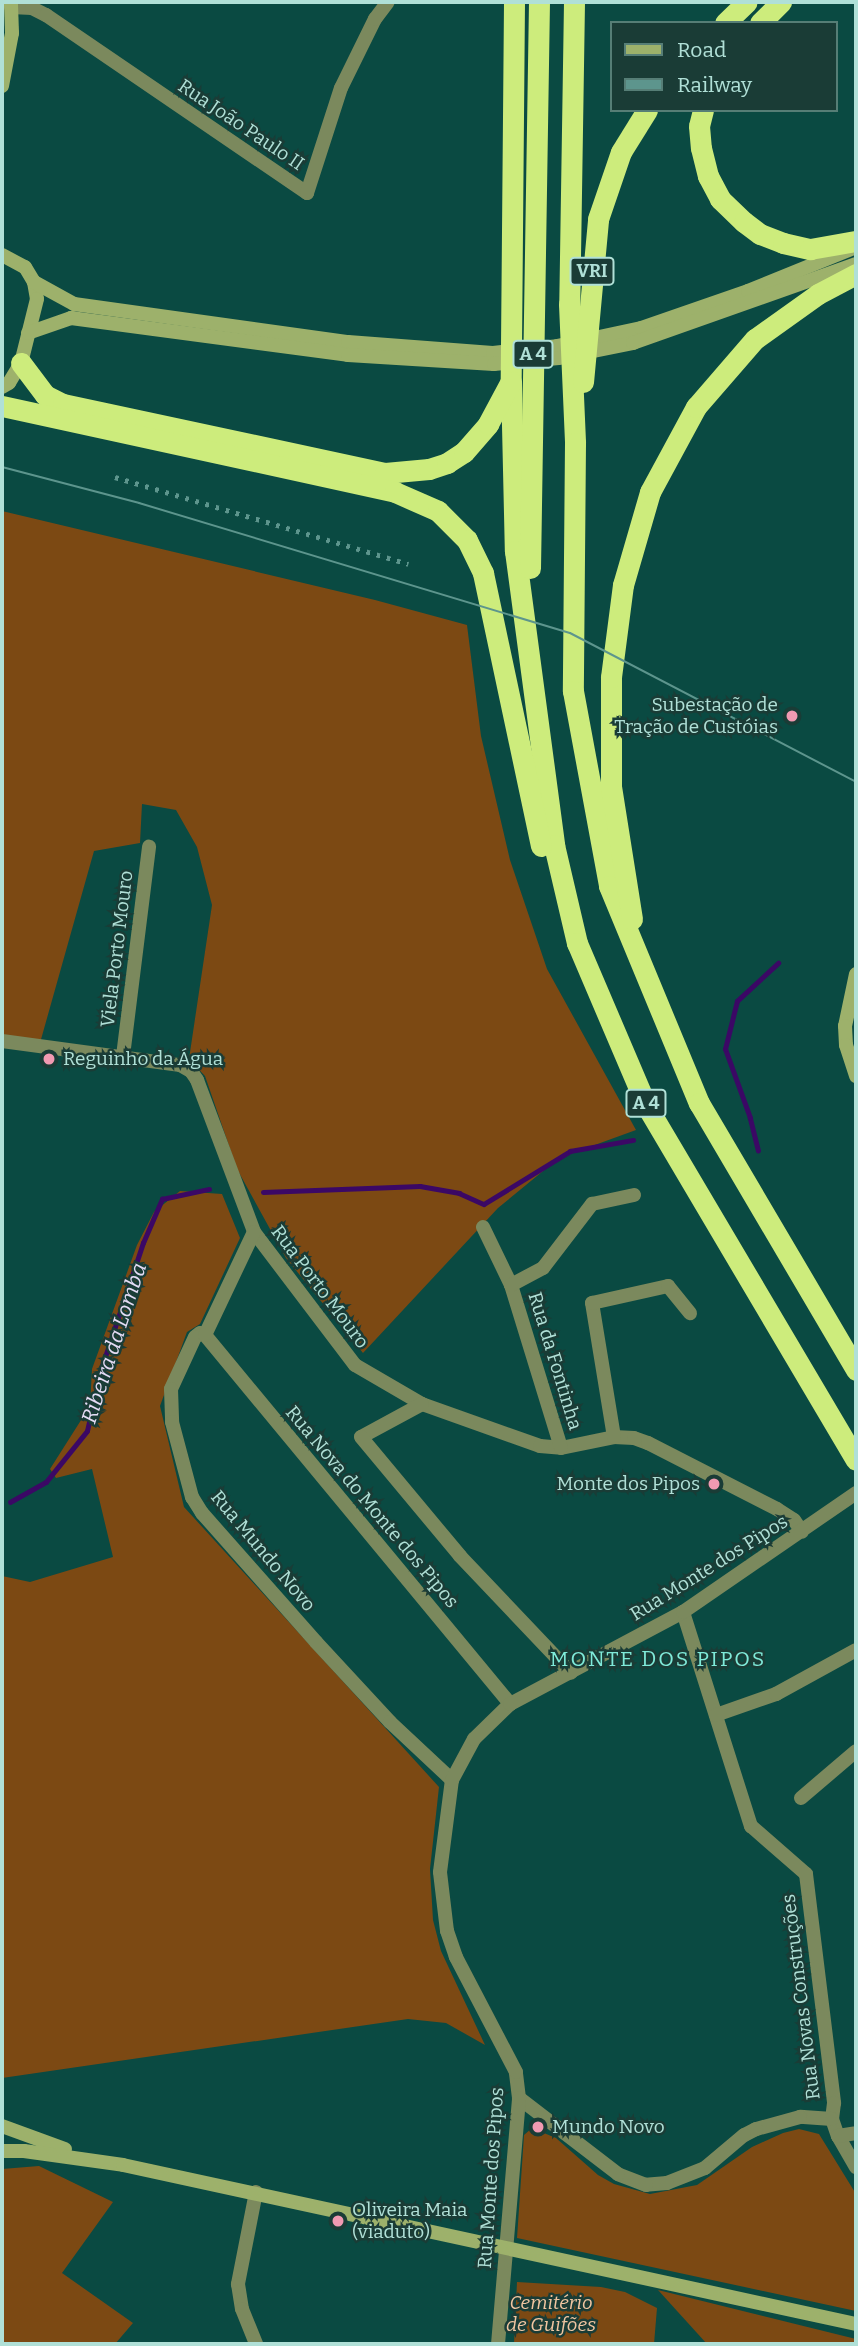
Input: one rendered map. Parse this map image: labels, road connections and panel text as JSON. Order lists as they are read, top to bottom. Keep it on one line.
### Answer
{"streets":{"highway":["VRI","A 4"],"street":["Rua João Paulo II","Viela Porto Mouro","Rua Porto Mouro","Rua da Fontinha","Rua Nova do Monte dos Pipos","Rua Mundo Novo","Rua Monte dos Pipos","Rua Novas Construções"]},"crossings":[["VRI","A 4"],["Viela Porto Mouro","Rua Porto Mouro"],["Rua Porto Mouro","Rua da Fontinha"],["Rua Porto Mouro","Rua Mundo Novo"],["Rua Porto Mouro","Rua Monte dos Pipos"],["Rua Nova do Monte dos Pipos","Rua Mundo Novo"],["Rua Nova do Monte dos Pipos","Rua Monte dos Pipos"],["Rua Mundo Novo","Rua Monte dos Pipos"],["Rua Monte dos Pipos","Rua Novas Construções"]],"districts":["MONTE DOS PIPOS"],"water":["Ribeira da Lomba"],"parks":["Cemitério de Guifões"],"places":["Subestação de Tração de Custóias","Reguinho da Água","Monte dos Pipos","Mundo Novo","Oliveira Maia (viaduto)"],"legend":["Road","Railway"]}
